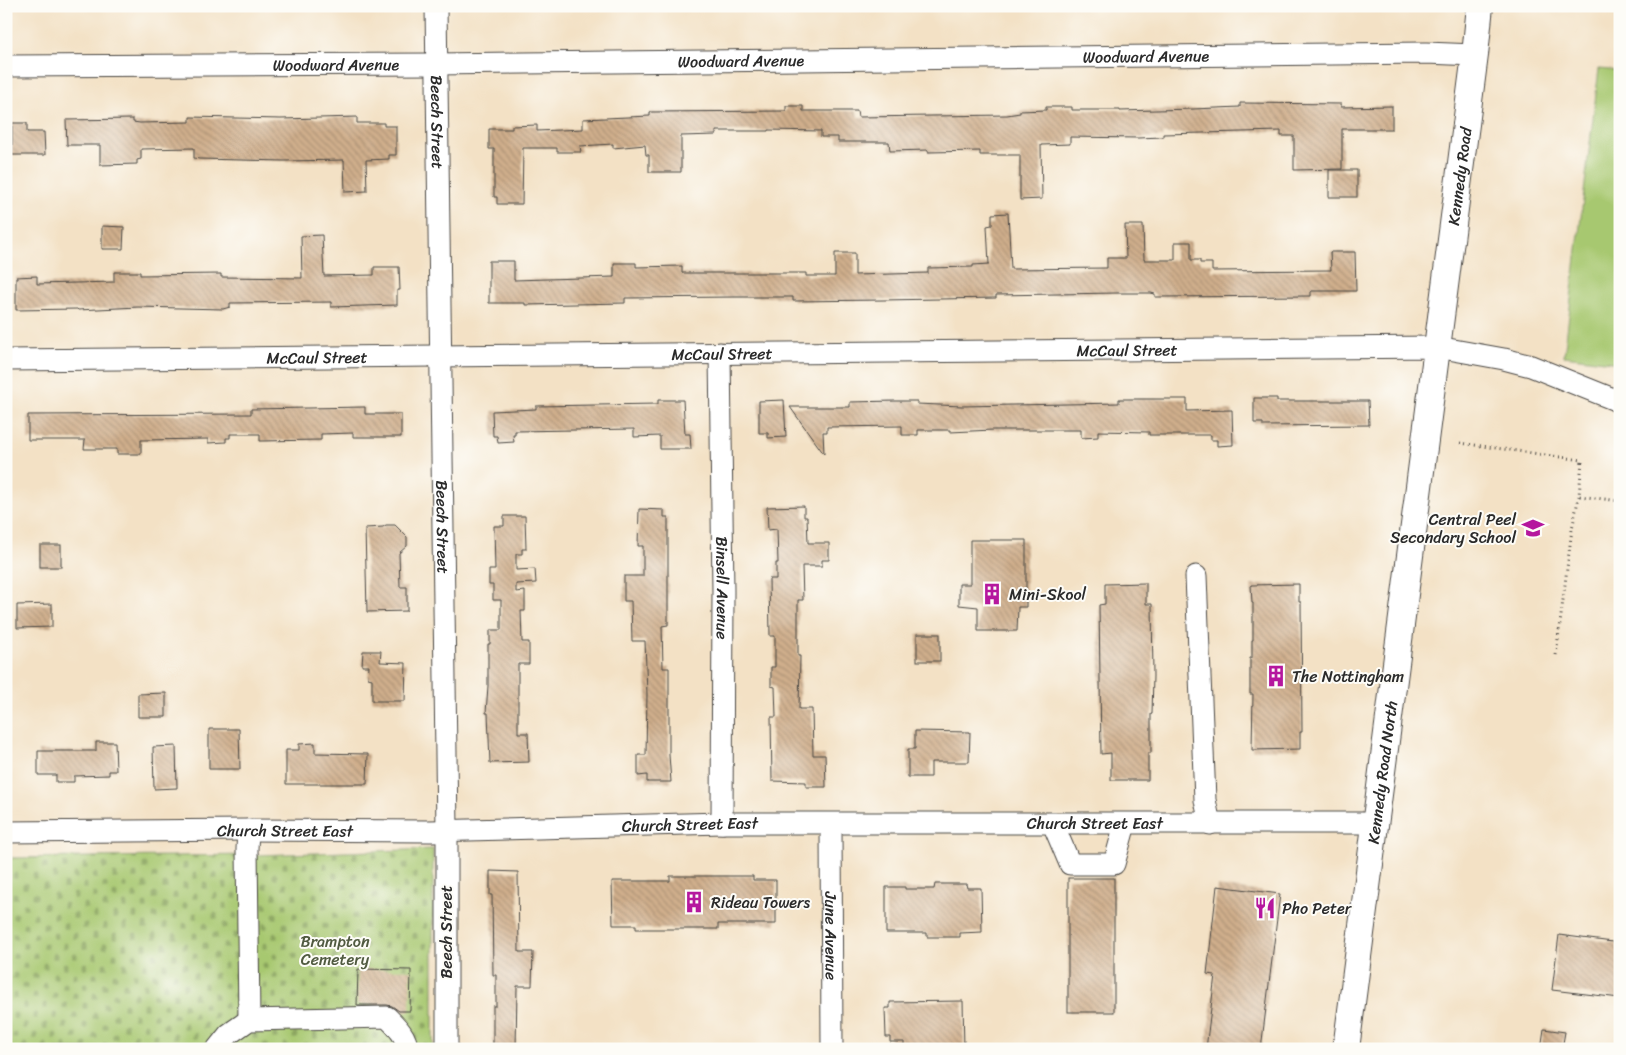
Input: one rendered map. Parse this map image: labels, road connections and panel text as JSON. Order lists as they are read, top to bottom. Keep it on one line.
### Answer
{"streets":{"main road":["Kennedy Road","Kennedy Road North"],"street":["Woodward Avenue","Beech Street","McCaul Street","Binsell Avenue","Church Street East","June Avenue"]},"crossings":[["Woodward Avenue","Beech Street"],["Woodward Avenue","Kennedy Road"],["Beech Street","McCaul Street"],["Beech Street","Church Street East"],["Kennedy Road","McCaul Street"],["Kennedy Road","Kennedy Road North"],["McCaul Street","Binsell Avenue"],["McCaul Street","Kennedy Road North"],["Binsell Avenue","Church Street East"],["Kennedy Road North","Church Street East"],["Church Street East","June Avenue"]],"parks":["Brampton Cemetery"],"places":{"school or university":["Central Peel Secondary School"],"building":["Mini-Skool","The Nottingham","Rideau Towers"],"restaurant":["Pho Peter"]}}
